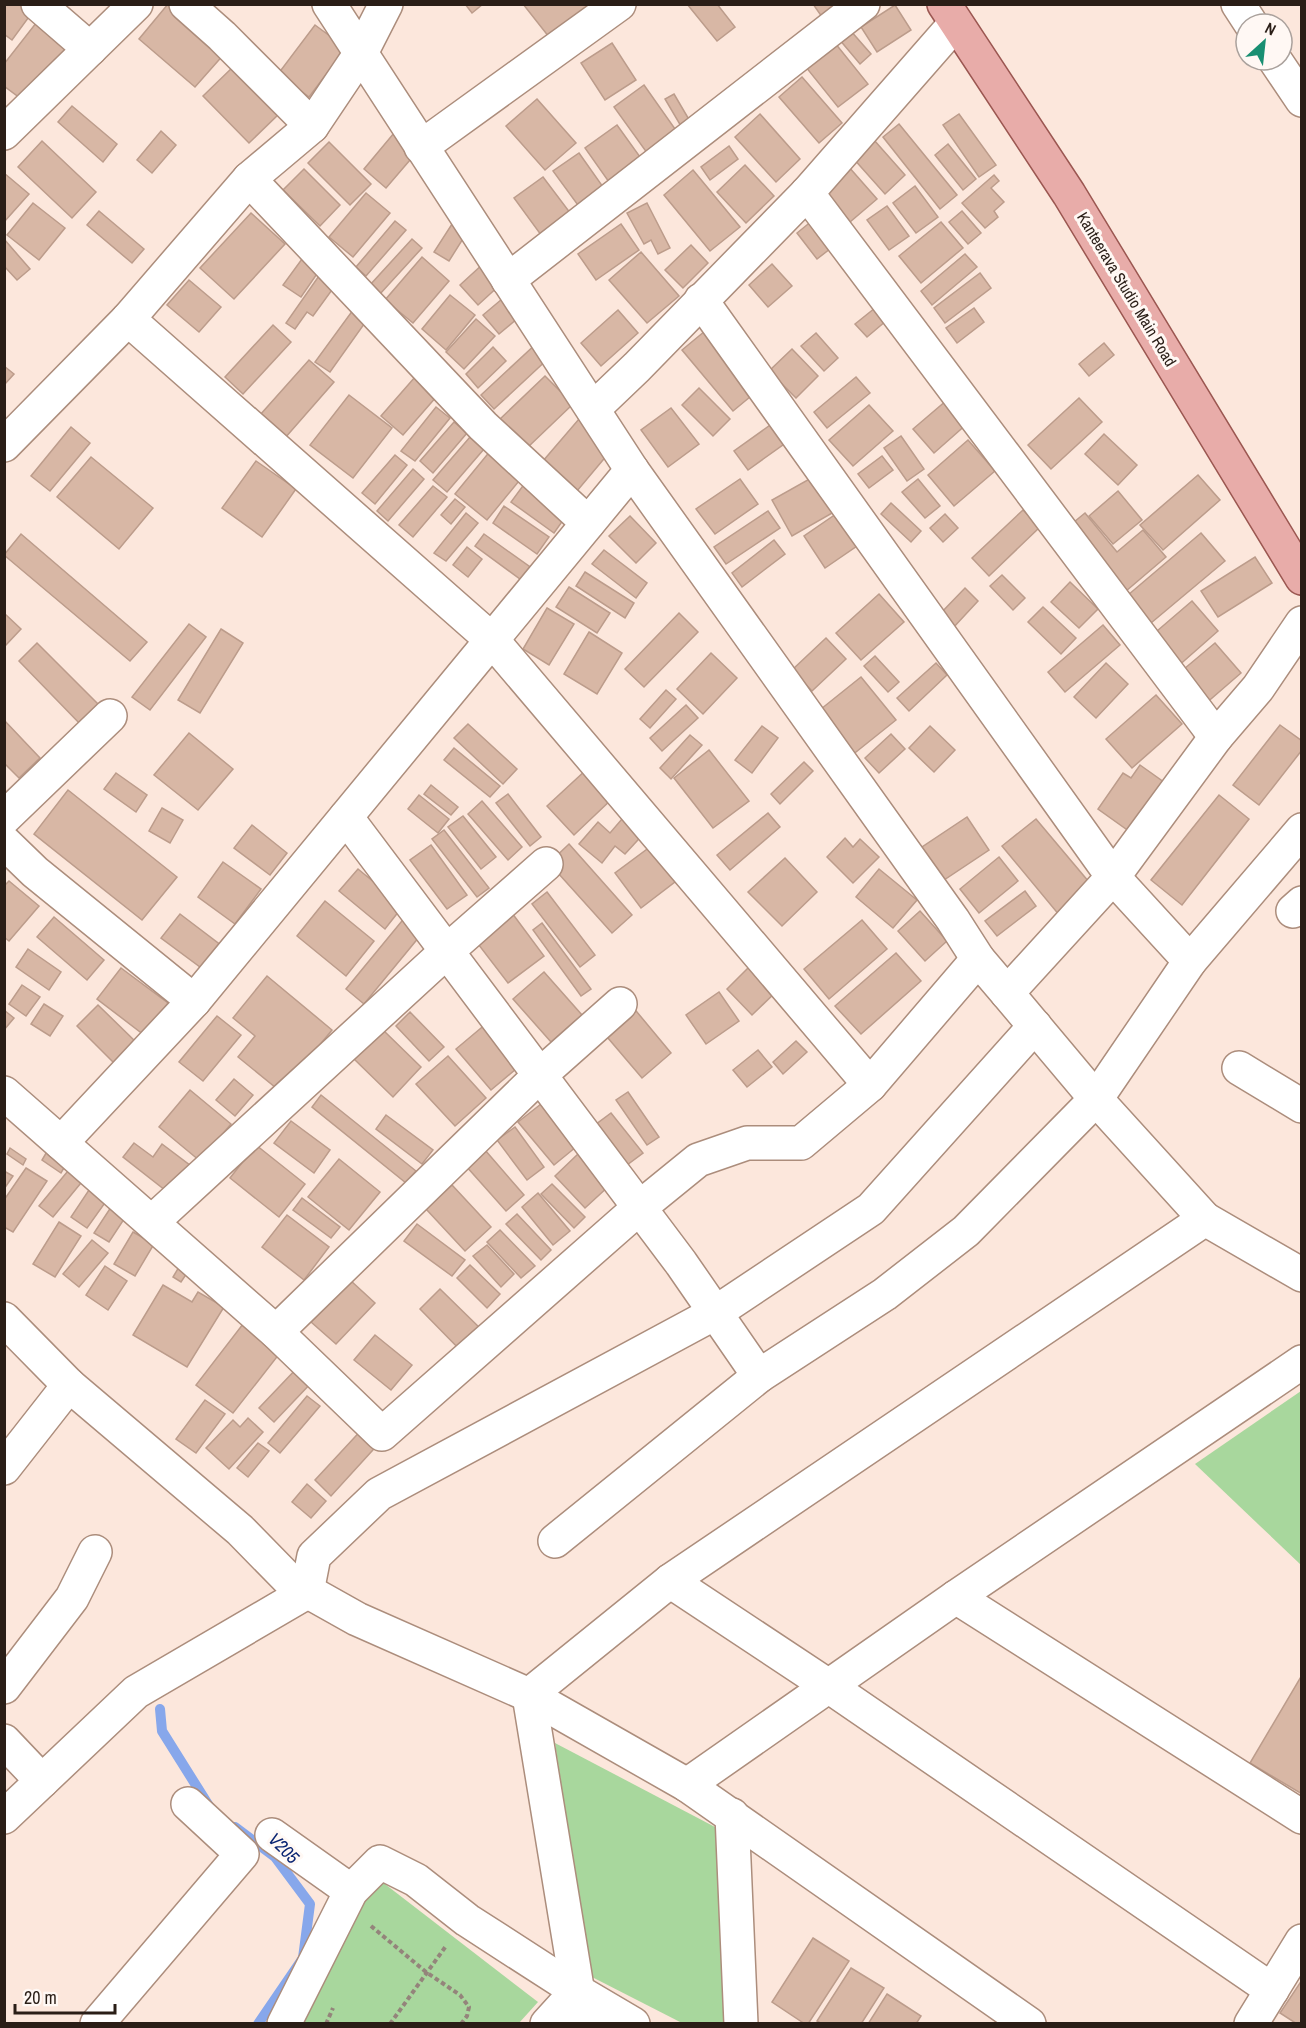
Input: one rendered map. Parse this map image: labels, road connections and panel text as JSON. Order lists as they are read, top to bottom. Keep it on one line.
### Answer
{"streets":{"main road":["Kanteerava Studio Main Road"]},"water":["V205"],"scale_bar":"20 m","north":"top right"}
